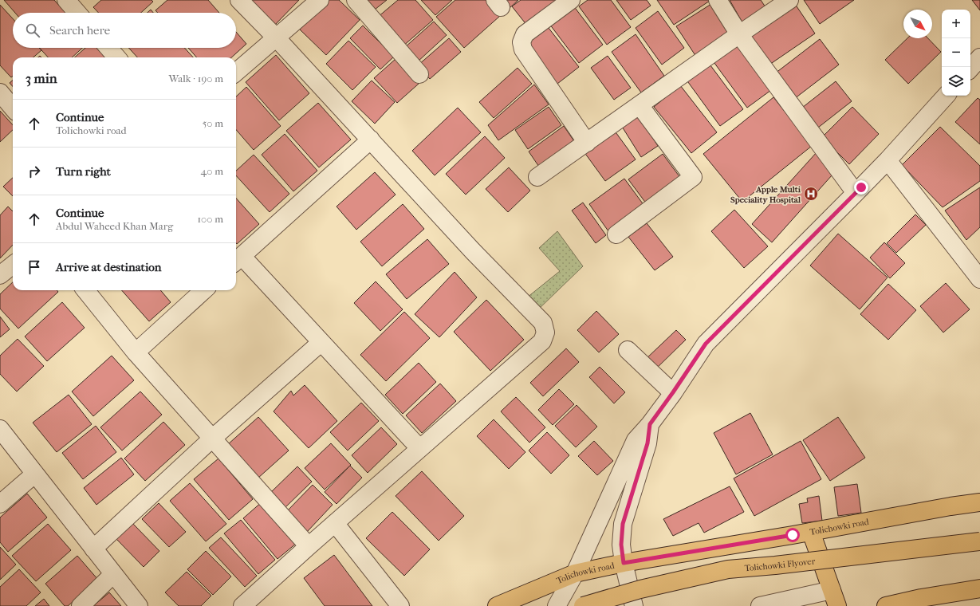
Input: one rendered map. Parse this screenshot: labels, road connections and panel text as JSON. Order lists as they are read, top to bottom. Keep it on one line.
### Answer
{"streets":{"main road":["Tolichowki road","Tolichowki Flyover"]},"places":{"hospital":["Apple Multi Speciality Hospital"]},"north":"bottom right","page":{"map_buttons":["+","−"],"search":"Search here","heading":["3 min","Walk · 190 m"],"list":[["Continue","Tolichowki road","50 m"],["Turn right","40 m"],["Continue","Abdul Waheed Khan Marg","100 m"],"Arrive at destination"]}}
